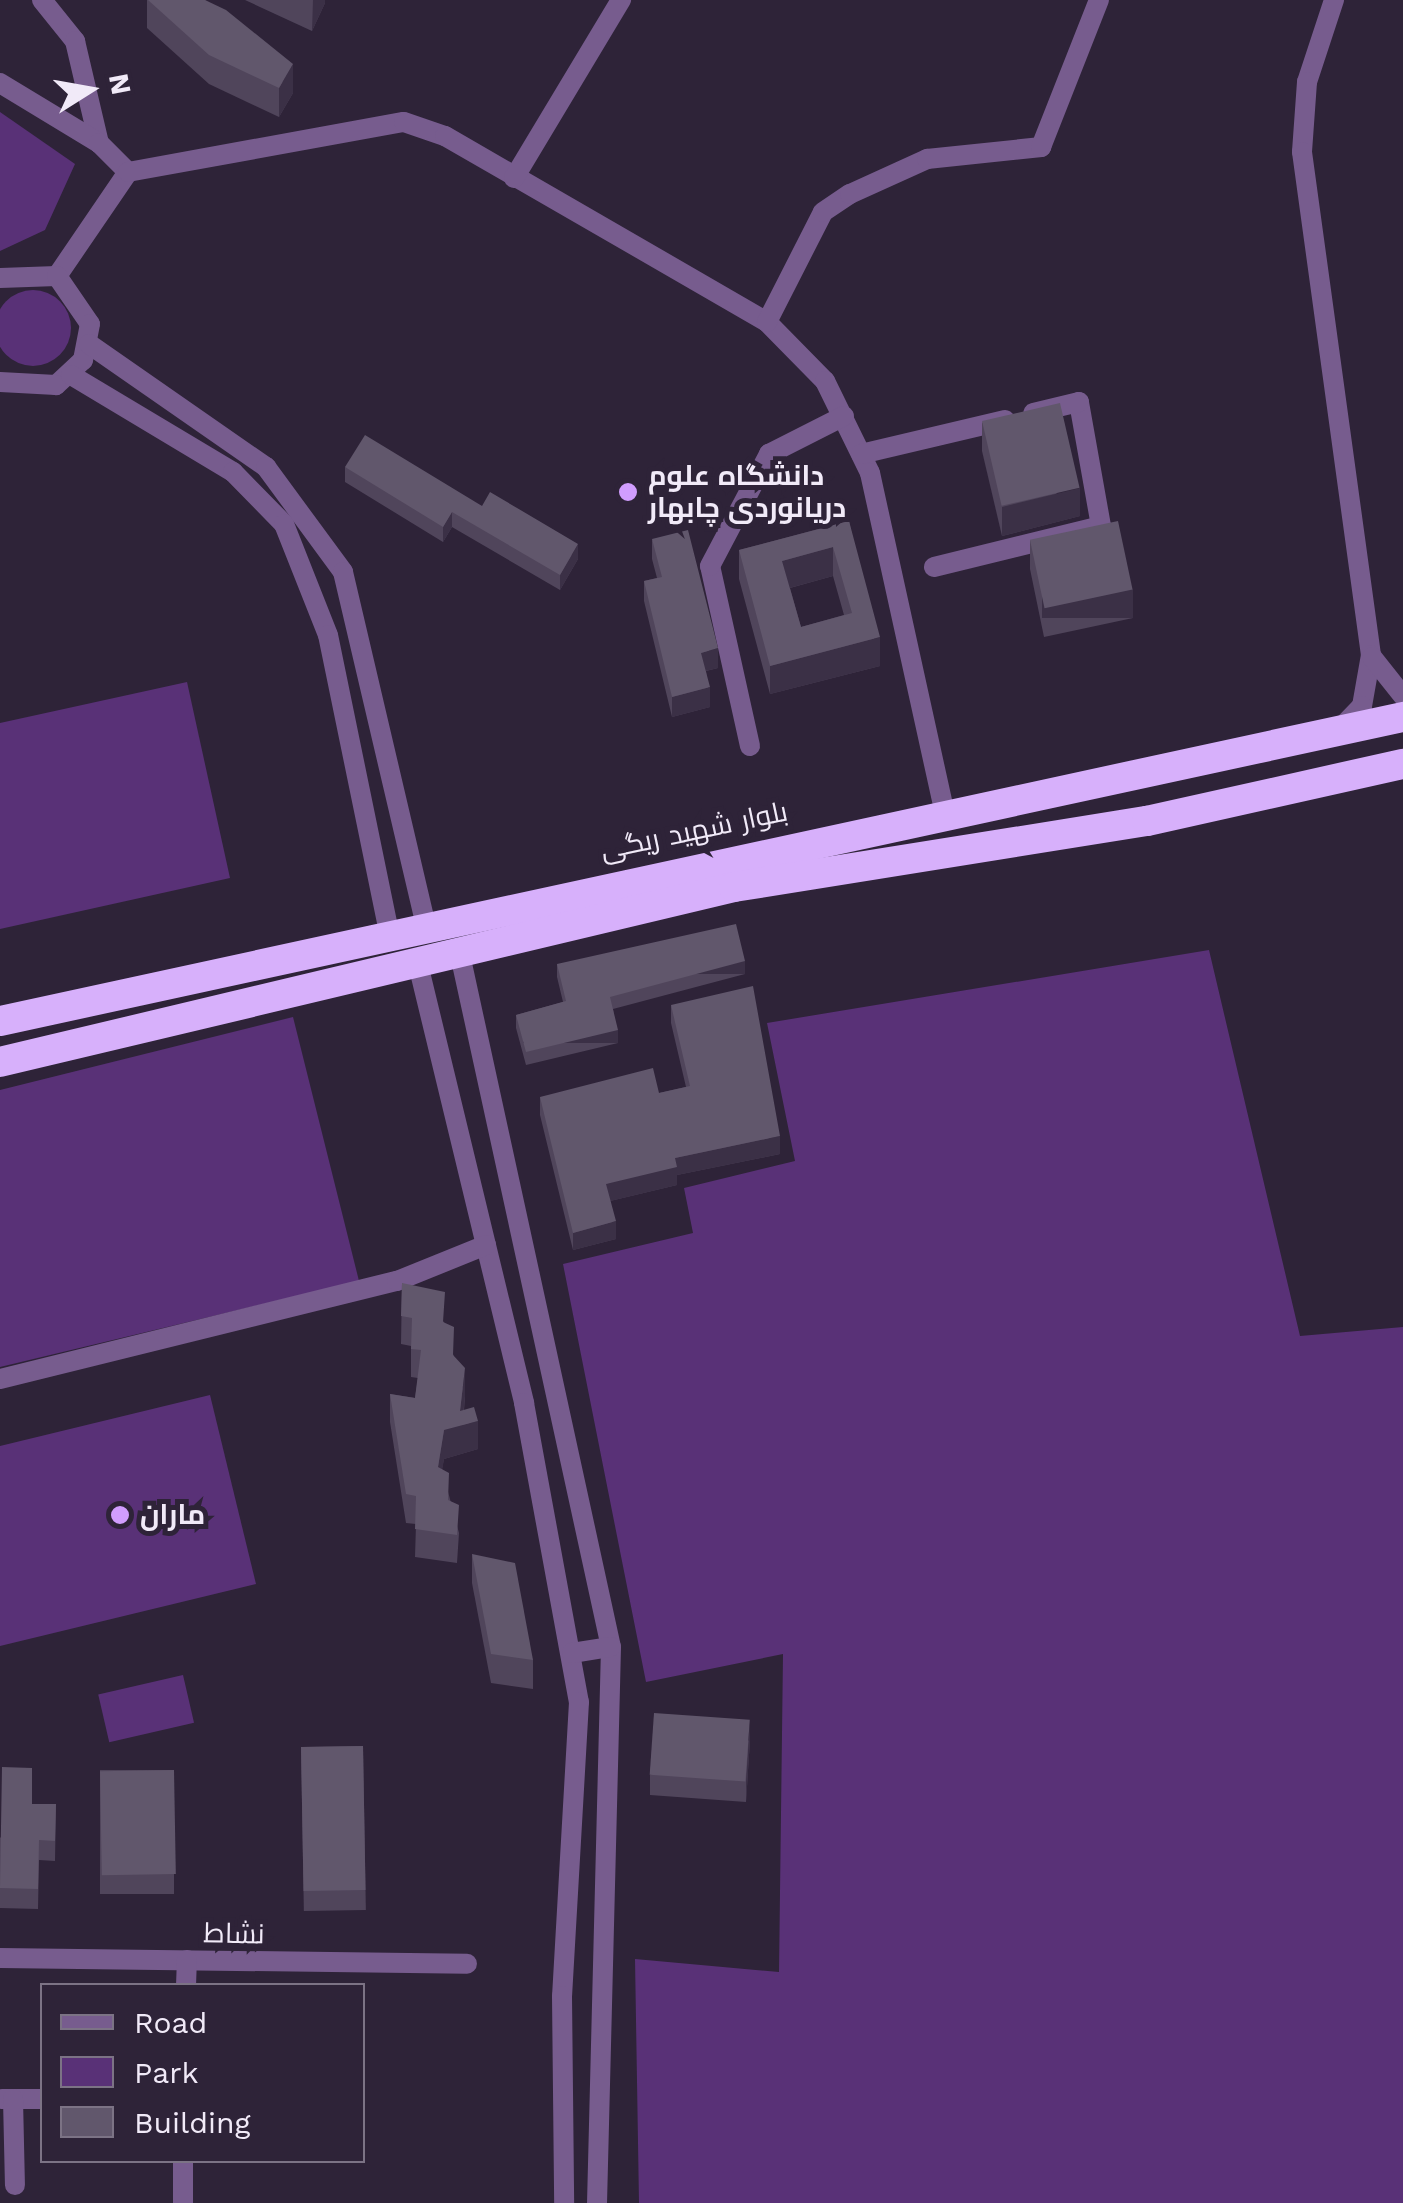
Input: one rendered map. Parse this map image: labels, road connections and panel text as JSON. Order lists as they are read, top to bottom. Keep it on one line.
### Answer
{"streets":{"highway":["بلوار شهید ریگی"],"street":["نشاط"]},"places":["دانشگاه علوم دریانوردی چابهار","ماران"],"legend":["Road","Park","Building"],"north":"right"}
